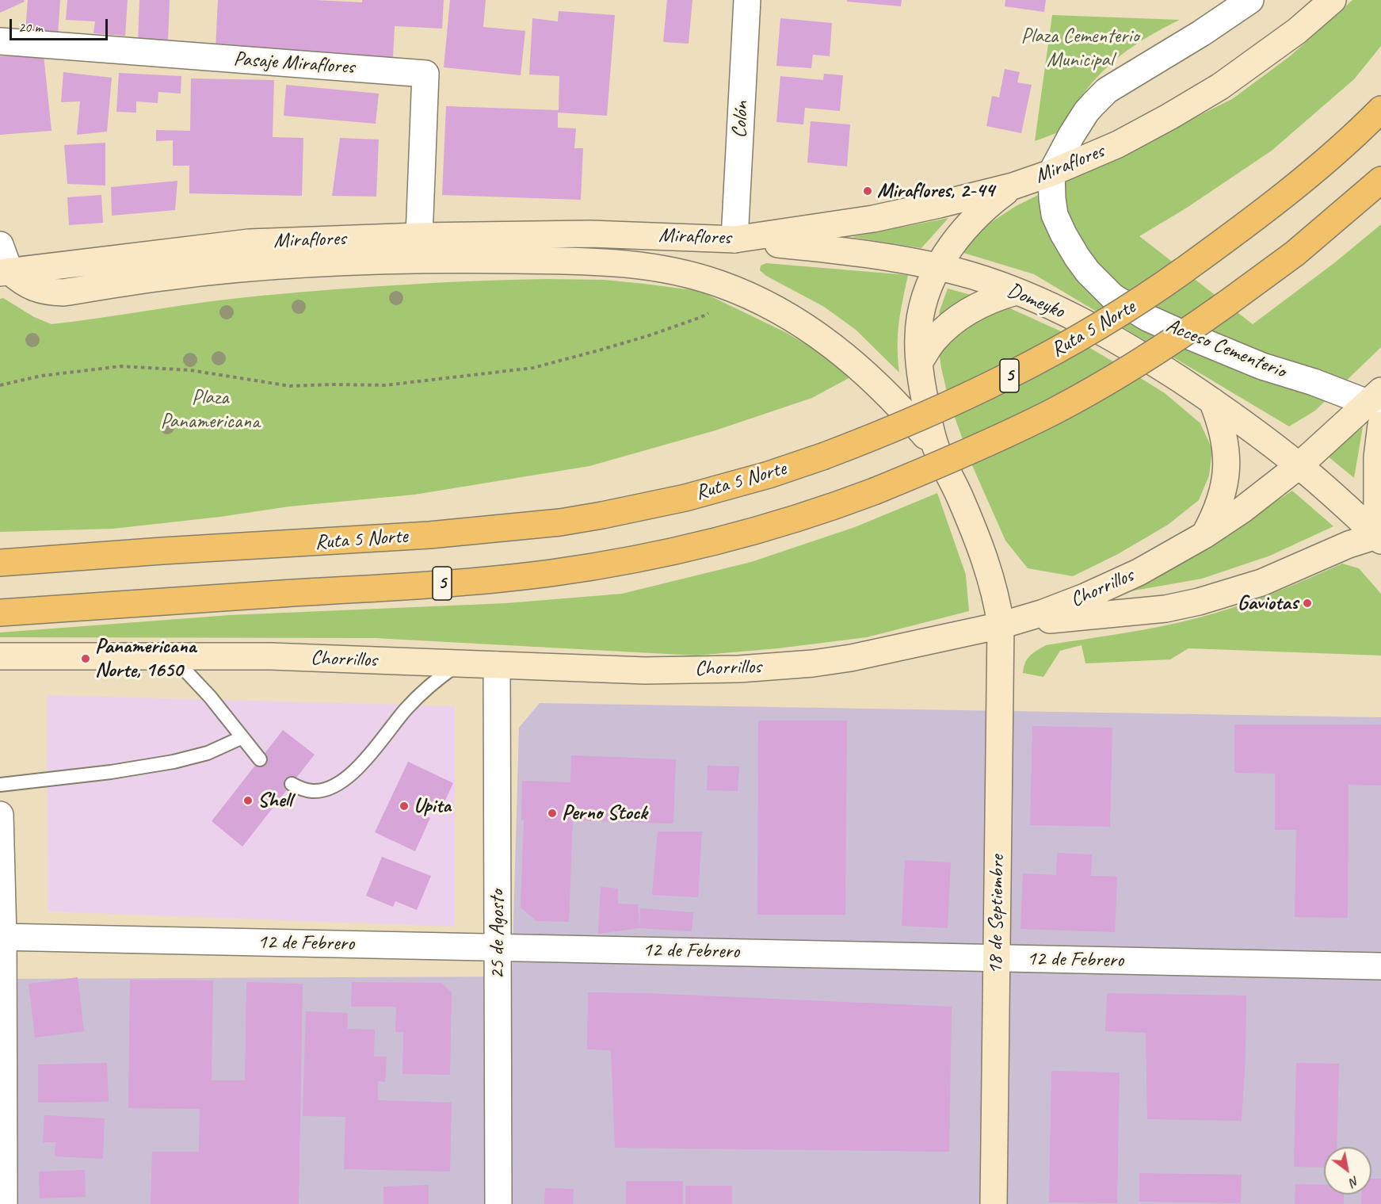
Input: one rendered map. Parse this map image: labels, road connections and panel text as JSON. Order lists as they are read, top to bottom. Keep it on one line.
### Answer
{"streets":{"highway":["Ruta 5 Norte","5"],"main road":["Miraflores","Domeyko","Chorrillos","18 de Septiembre"],"street":["Pasaje Miraflores","Colón","Acceso Cementerio","25 de Agosto","12 de Febrero"]},"crossings":[["Pasaje Miraflores","Miraflores"],["Colón","Miraflores"],["Colón","Domeyko"],["Miraflores","Domeyko"],["Miraflores","Acceso Cementerio"],["Domeyko","Chorrillos"],["Acceso Cementerio","Chorrillos"],["Chorrillos","18 de Septiembre"],["Chorrillos","25 de Agosto"],["18 de Septiembre","12 de Febrero"],["25 de Agosto","12 de Febrero"]],"parks":["Plaza Cementerio Municipal","Plaza Panamericana"],"places":["Miraflores, 2-44","Gaviotas","Panamericana Norte, 1650","Shell","Upita","Perno Stock"],"scale_bar":"20 m","north":"bottom right"}
